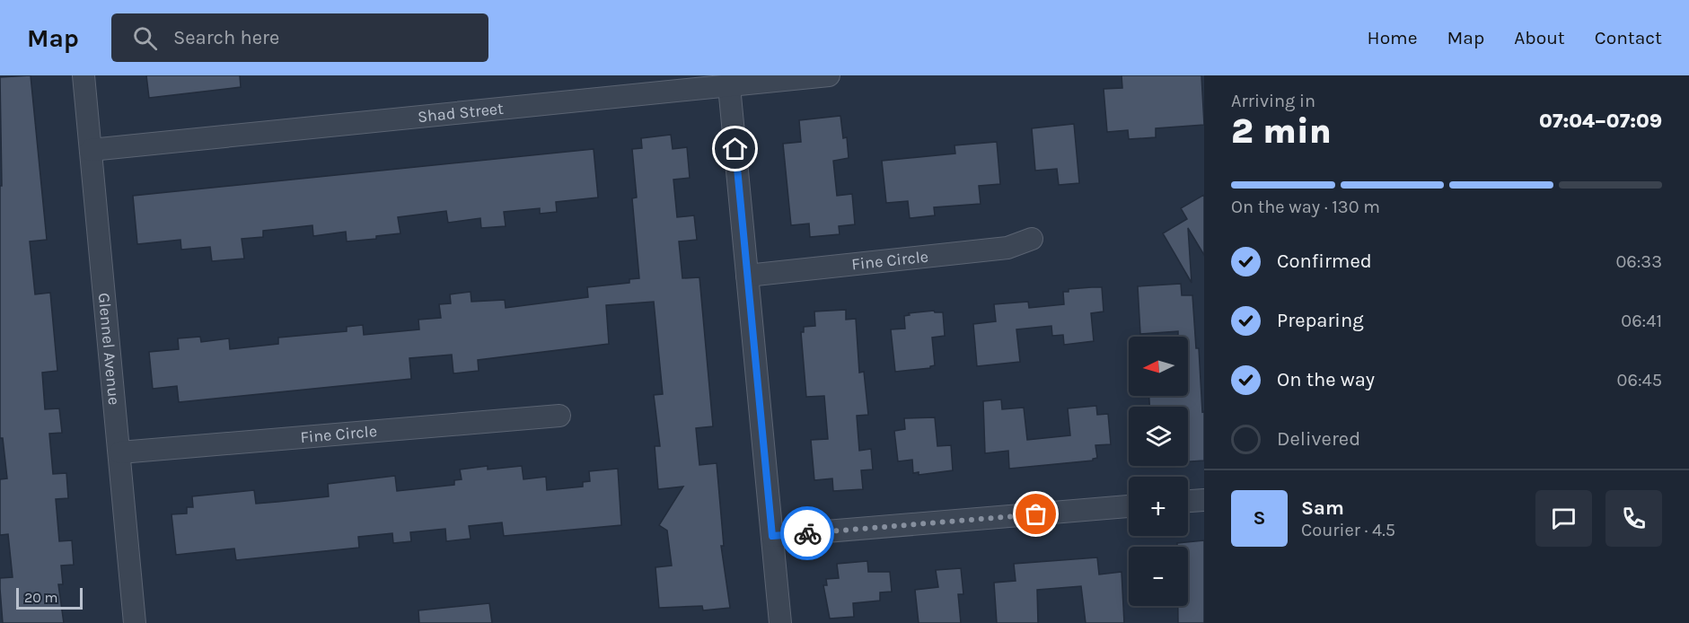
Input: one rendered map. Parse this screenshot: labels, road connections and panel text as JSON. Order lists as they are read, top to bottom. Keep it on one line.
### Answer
{"streets":{"street":["Shad Street","Fine Circle","Glennel Avenue"]},"crossings":[["Shad Street","Glennel Avenue"],["Fine Circle","Glennel Avenue"]],"scale_bar":"20 m","north":"left","page":{"header":"Map","search":"Search here","nav":["Home","Map","About","Contact"],"heading":["2 min","Arriving in","07:04–07:09"],"panel":["Sam","Courier · 4.5"],"bar":"On the way · 130 m","list":[["Confirmed","06:33"],["Preparing","06:41"],["On the way","06:45"],"Delivered"],"map_buttons":["+","−"],"round":"S","scale":"20 m"}}
